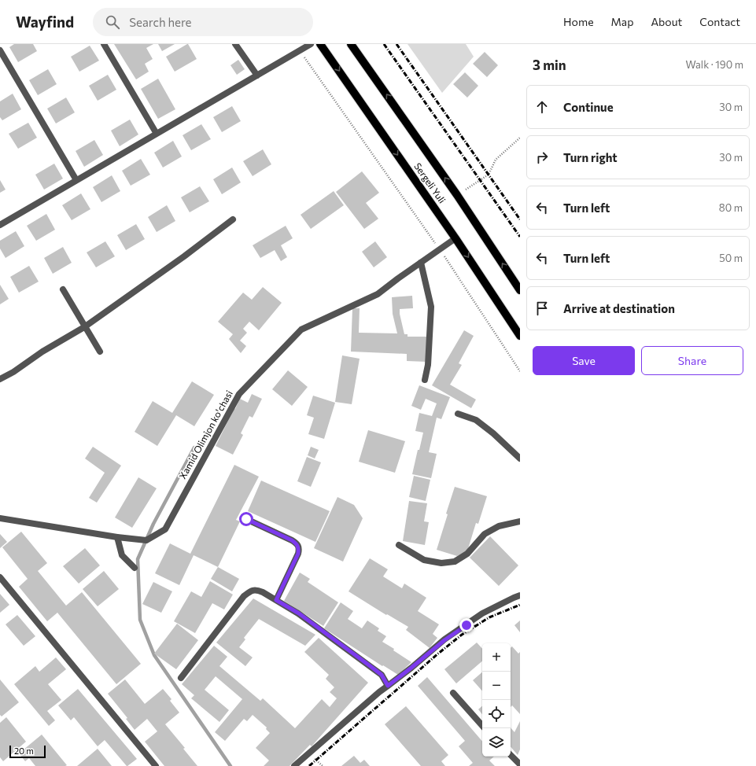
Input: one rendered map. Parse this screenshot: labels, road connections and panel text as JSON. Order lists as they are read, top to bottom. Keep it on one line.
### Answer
{"streets":{"main road":["Sergeli Yuli"],"street":["Xamid Olimjon ko'chasi"]},"crossings":[["Sergeli Yuli","Xamid Olimjon ko'chasi"]],"scale_bar":"20 m","page":{"header":"Wayfind","search":"Search here","nav":["Home","Map","About","Contact"],"heading":["3 min","Walk · 190 m"],"list":[["Continue","30 m"],["Turn right","30 m"],["Turn left","80 m"],["Turn left","50 m"],"Arrive at destination"],"buttons":["Save","Share"],"map_buttons":["+","−"],"scale":"20 m"}}
